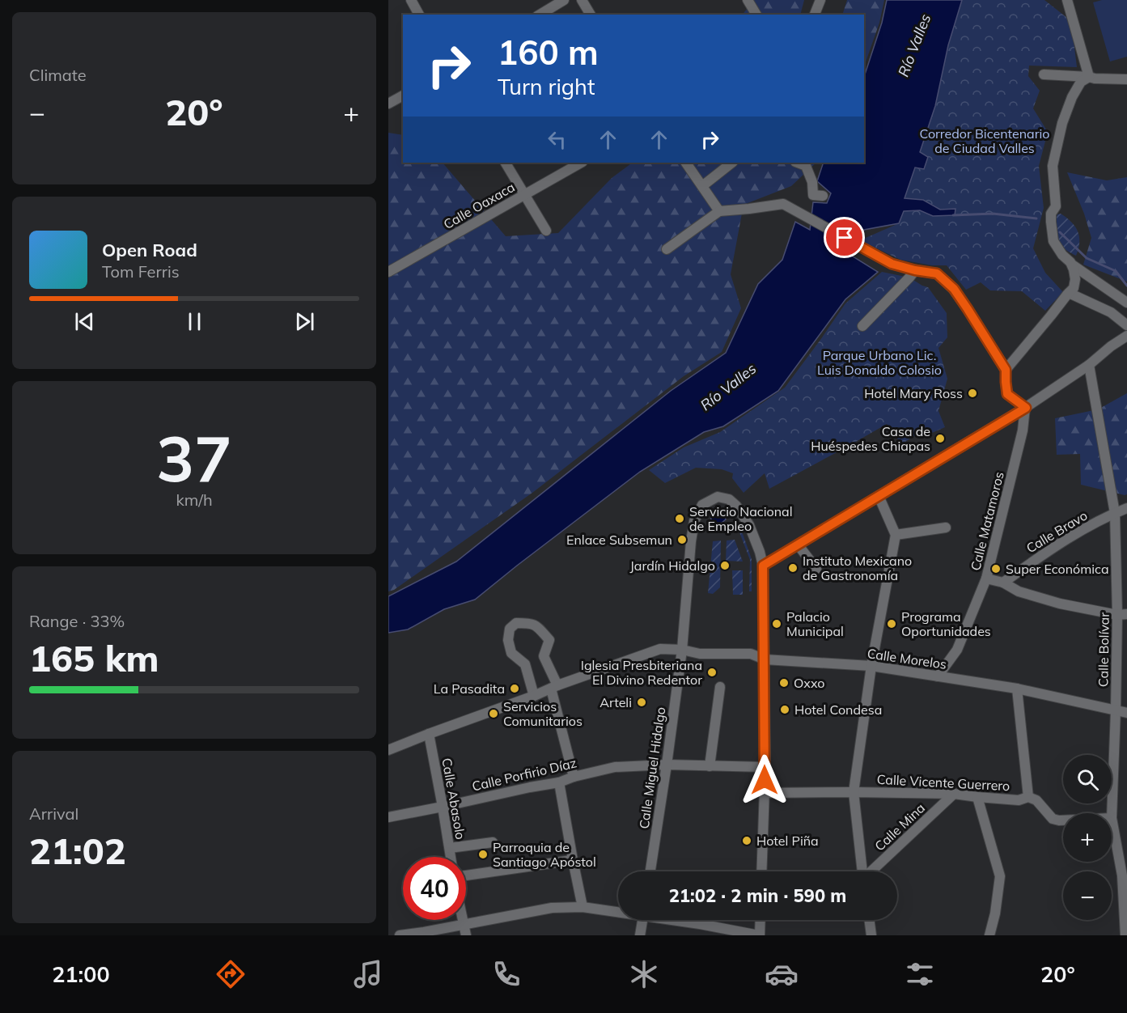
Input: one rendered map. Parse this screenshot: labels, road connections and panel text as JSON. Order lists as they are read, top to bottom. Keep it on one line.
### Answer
{"streets":{"street":["Calle Oaxaca","Calle Matamoros","Calle Bravo","Calle Bolívar","Calle Morelos","Calle Miguel Hidalgo","Calle Porfirio Díaz","Calle Vicente Guerrero","Calle Abasolo","Calle Mina"]},"crossings":[["Calle Matamoros","Calle Morelos"],["Calle Bravo","Calle Bolívar"],["Calle Bolívar","Calle Morelos"],["Calle Morelos","Calle Miguel Hidalgo"],["Calle Morelos","Calle Abasolo"],["Calle Miguel Hidalgo","Calle Porfirio Díaz"],["Calle Porfirio Díaz","Calle Abasolo"],["Calle Vicente Guerrero","Calle Mina"]],"water":["Río Valles"],"parks":["Corredor Bicentenario de Ciudad Valles","Parque Urbano Lic. Luis Donaldo Colosio"],"places":["Hotel Mary Ross","Casa de Huéspedes Chiapas","Servicio Nacional de Empleo","Enlace Subsemun","Jardín Hidalgo","Instituto Mexicano de Gastronomía","Super Económica","Palacio Municipal","Programa Oportunidades","Iglesia Presbiteriana El Divino Redentor","Oxxo","La Pasadita","Arteli","Hotel Condesa","Servicios Comunitarios","Hotel Piña","Parroquia de Santiago Apóstol"],"page":{"tile":["Climate",["37","km/h"],["Range · 33%","165 km"],["Arrival","21:02"]],"turn":["160 m","Turn right"],"heat":["−","20°","+"],"song":["Open Road","Tom Ferris"],"map_buttons":["+","−"],"limit":"40","trip":"21:02 · 2 min · 590 m","tabs":["21:00","20°"]}}
